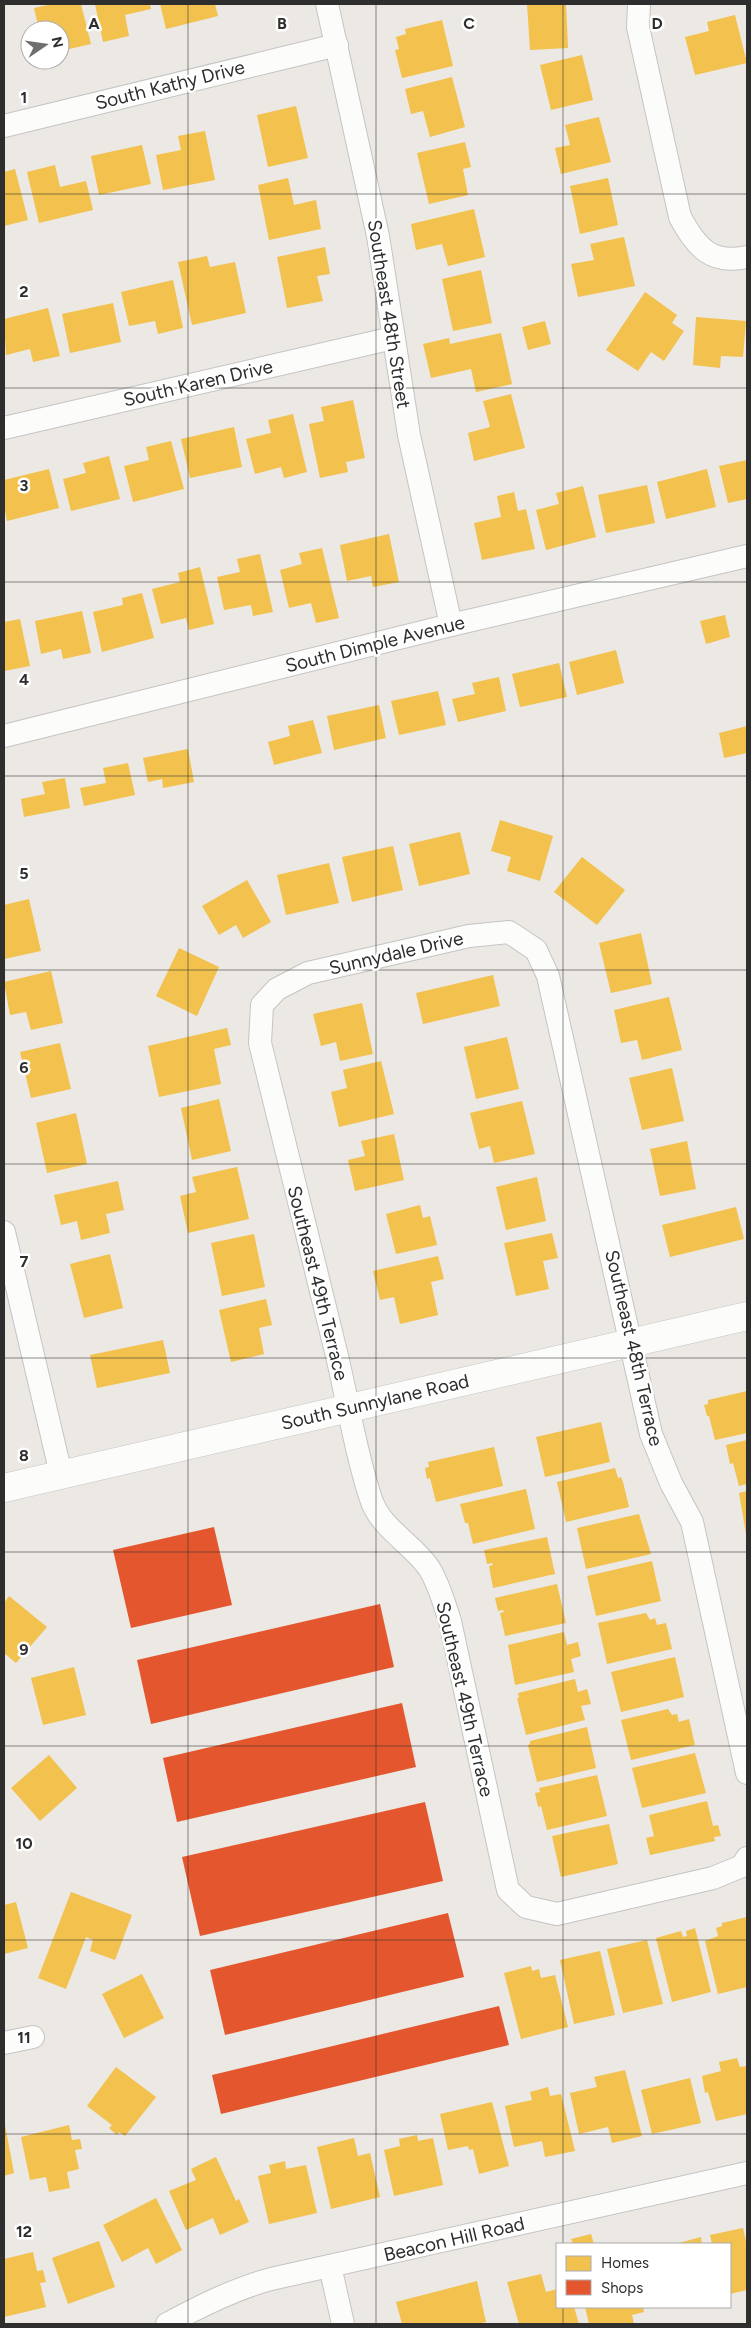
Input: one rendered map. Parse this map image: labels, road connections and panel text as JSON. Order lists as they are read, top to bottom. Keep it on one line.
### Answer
{"streets":{"main road":["South Sunnylane Road"],"street":["South Kathy Drive","Southeast 48th Street","South Karen Drive","South Dimple Avenue","Sunnydale Drive","Southeast 49th Terrace","Southeast 48th Terrace","Beacon Hill Road"]},"crossings":[["South Kathy Drive","Southeast 48th Street"],["Southeast 48th Street","South Karen Drive"],["Southeast 48th Street","South Dimple Avenue"],["Sunnydale Drive","Southeast 49th Terrace"],["Sunnydale Drive","Southeast 48th Terrace"],["Southeast 49th Terrace","South Sunnylane Road"],["Southeast 48th Terrace","South Sunnylane Road"]],"legend":["Homes","Shops"],"north":"right","grid":{"columns":["A","B","C","D"],"rows":["1","2","3","4","5","6","7","8","9","10","11","12"]}}
